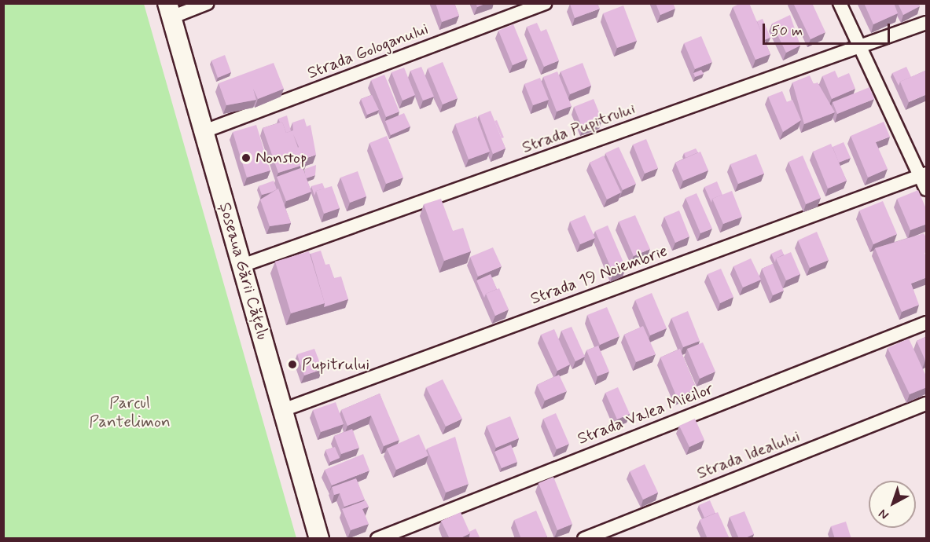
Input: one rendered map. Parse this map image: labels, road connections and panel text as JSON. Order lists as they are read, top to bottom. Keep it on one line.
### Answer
{"streets":{"main road":["Șoseaua Gării Cățelu"],"street":["Strada Gologanului","Strada Pupitrului","Strada 19 Noiembrie","Strada Valea Mieilor","Strada Idealului"]},"crossings":[["Strada Gologanului","Șoseaua Gării Cățelu"],["Strada Pupitrului","Șoseaua Gării Cățelu"],["Șoseaua Gării Cățelu","Strada 19 Noiembrie"]],"parks":["Parcul Pantelimon"],"places":["Nonstop","Pupitrului"],"scale_bar":"50 m","north":"bottom left"}
